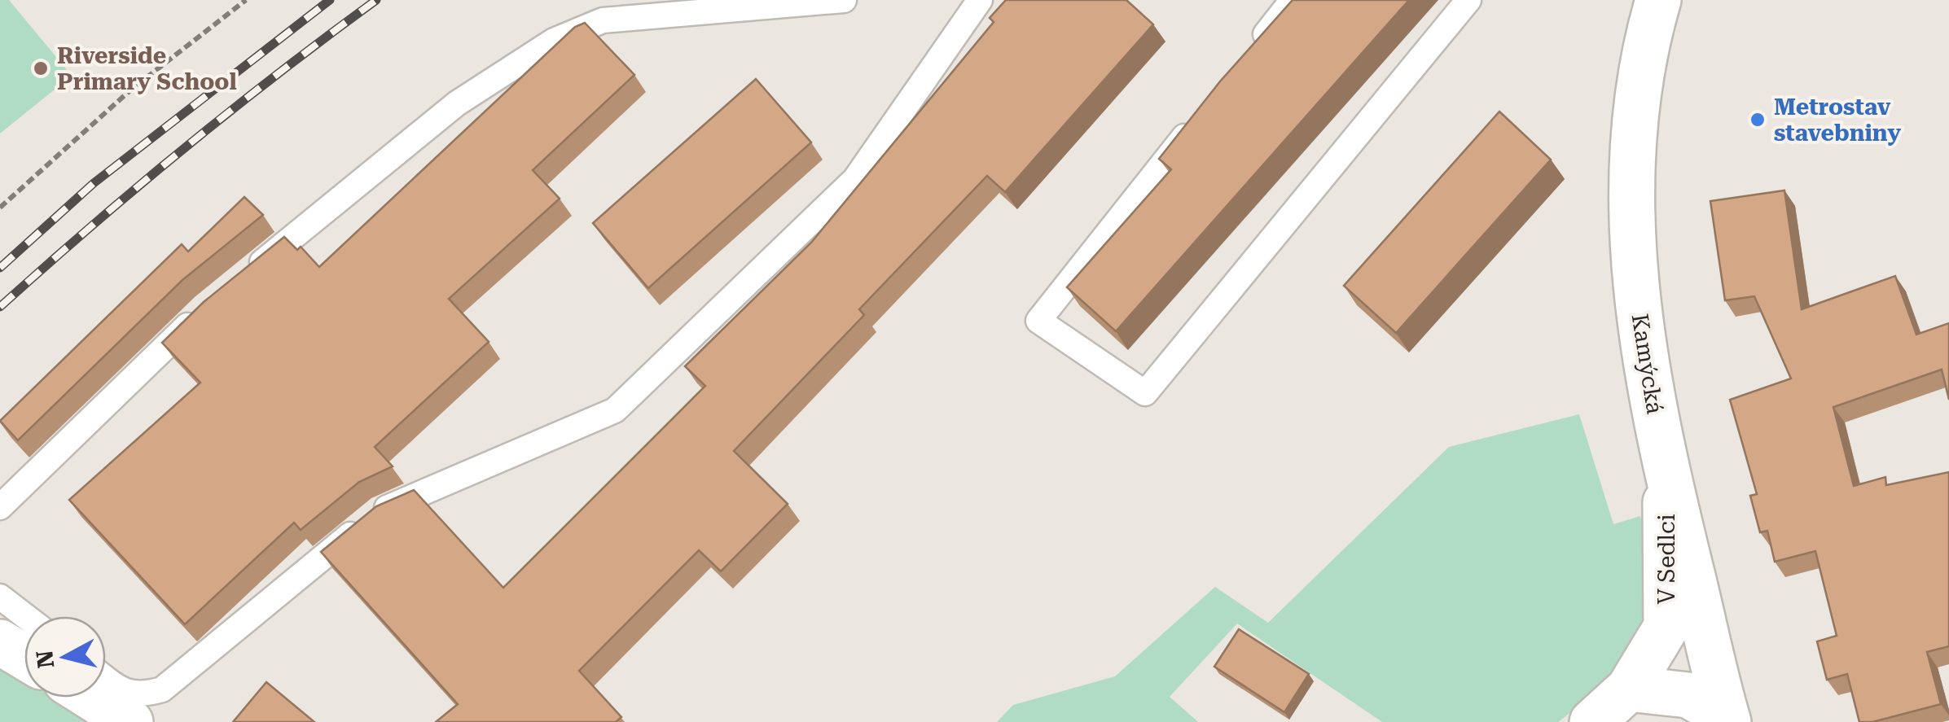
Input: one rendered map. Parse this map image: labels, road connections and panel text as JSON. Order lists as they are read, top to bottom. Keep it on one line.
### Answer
{"streets":{"main road":["Kamýcká","V Sedlci"]},"crossings":[["Kamýcká","V Sedlci"]],"places":["Riverside Primary School","Metrostav stavebniny"],"north":"left"}
